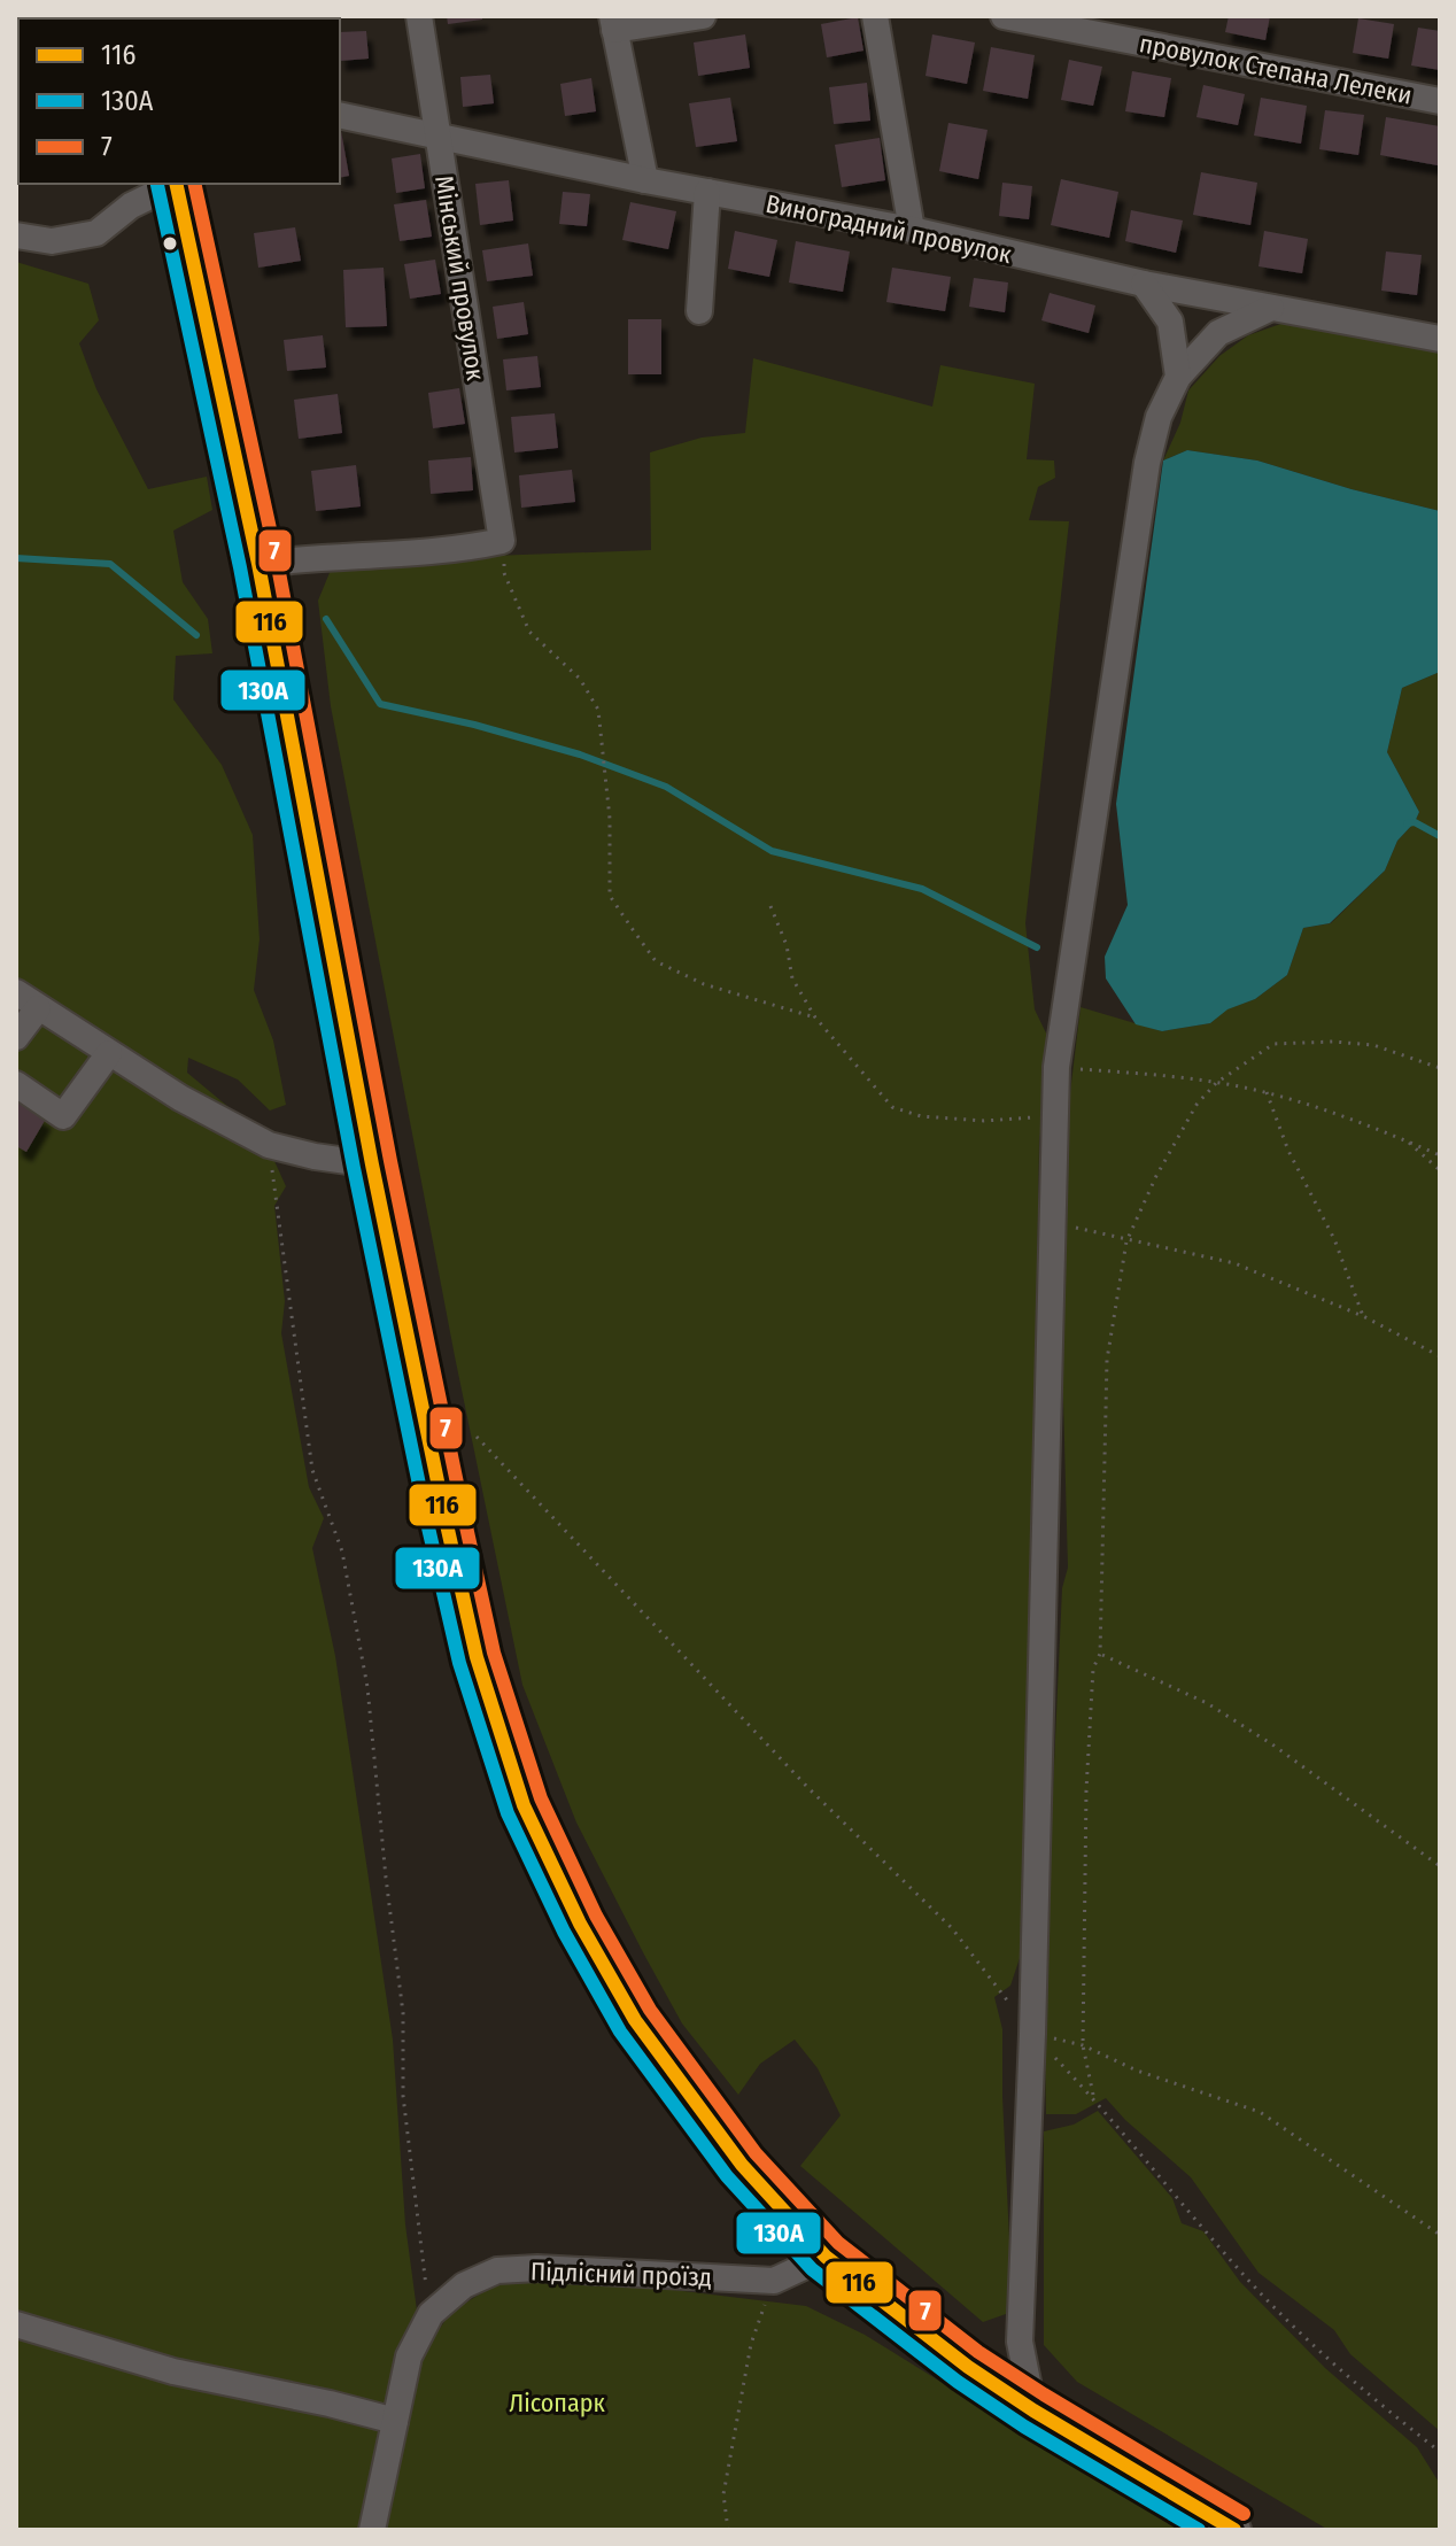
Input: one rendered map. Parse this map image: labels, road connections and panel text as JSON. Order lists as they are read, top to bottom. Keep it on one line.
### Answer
{"streets":{"street":["провулок Степана Лелеки","Виноградний провулок","Мінський провулок","Підлісний проїзд"]},"crossings":[["Виноградний провулок","Мінський провулок"]],"parks":["Лісопарк"],"lines":["transit line 116","transit line 7","transit line 130А"],"legend":["116","130А","7"]}
